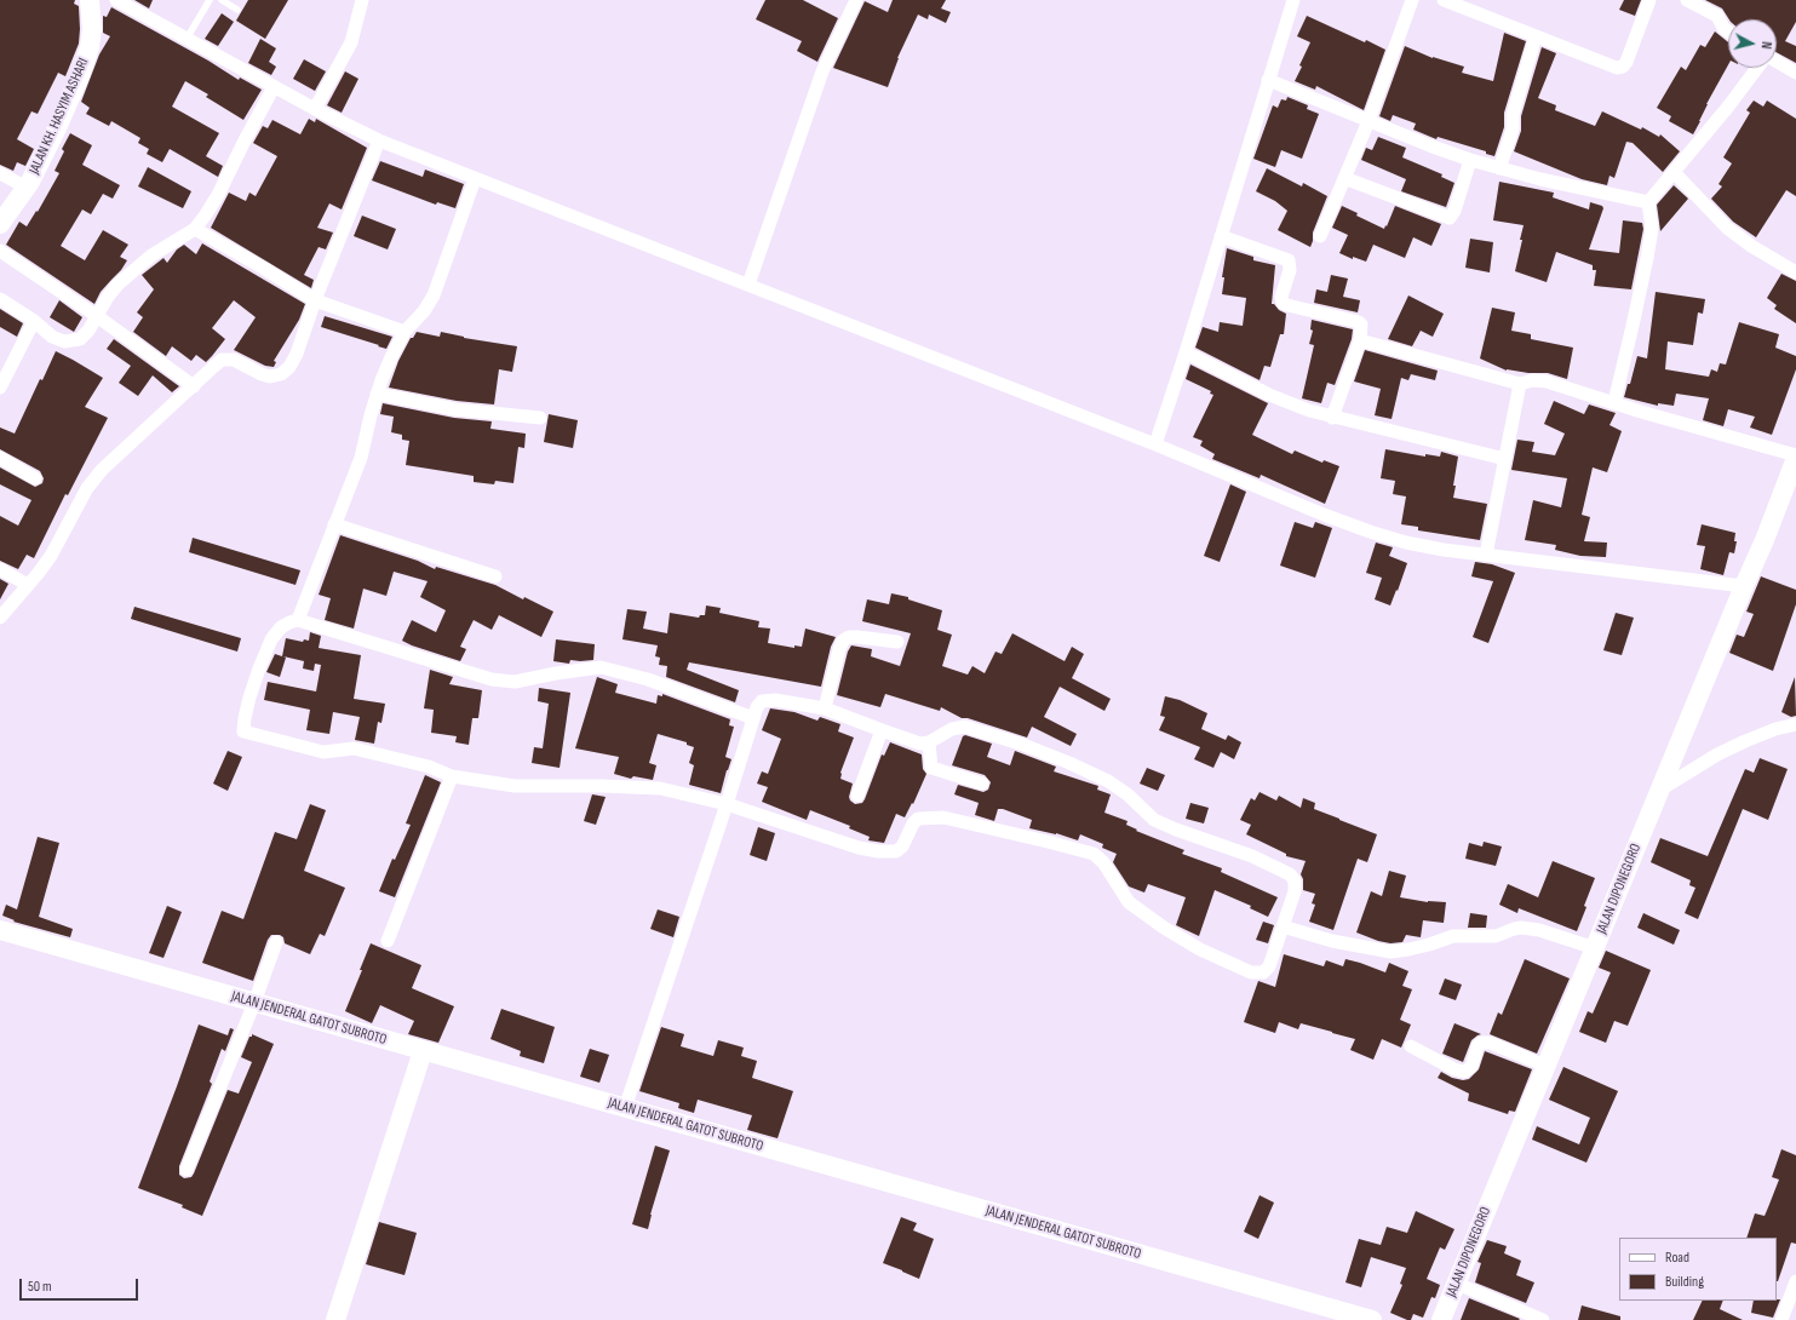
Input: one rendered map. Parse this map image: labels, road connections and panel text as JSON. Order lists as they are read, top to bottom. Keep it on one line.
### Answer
{"streets":{"main road":["JALAN KH. HASYIM ASHARI","JALAN DIPONEGORO","JALAN JENDERAL GATOT SUBROTO"]},"legend":["Road","Building"],"scale_bar":"50 m","north":"right"}
